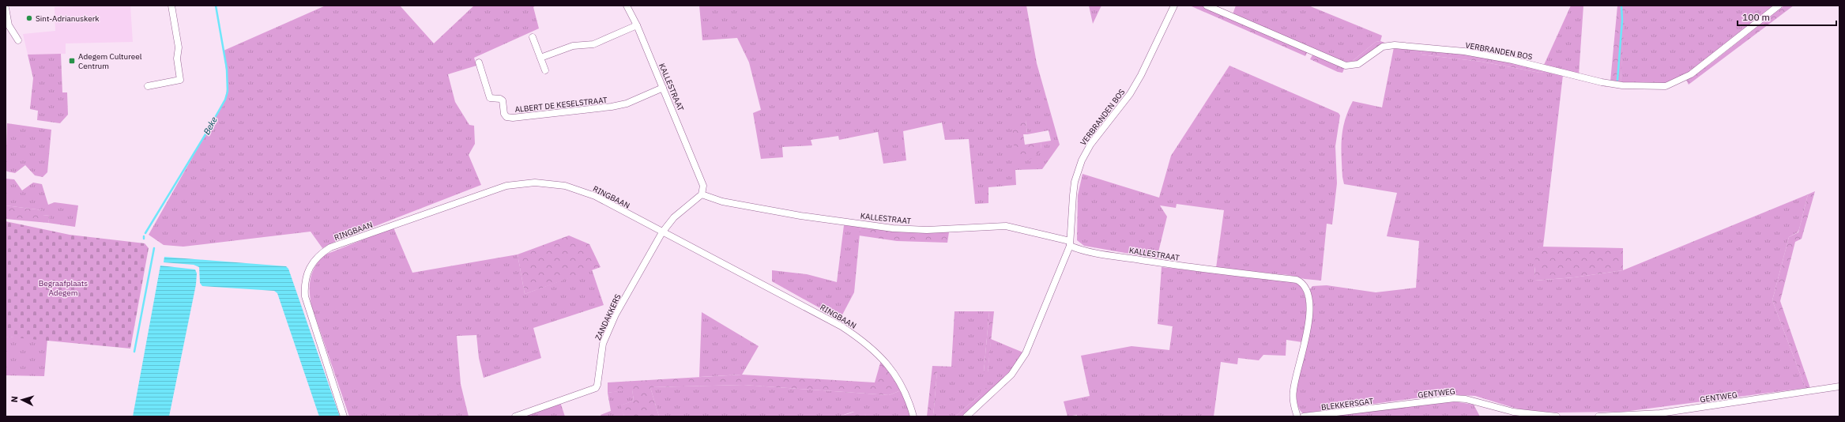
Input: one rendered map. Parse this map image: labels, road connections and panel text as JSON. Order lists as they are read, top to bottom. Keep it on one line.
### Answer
{"streets":{"street":["VERBRANDEN BOS","KALLESTRAAT","ALBERT DE KESELSTRAAT","RINGBAAN","ZANDAKKERS","GENTWEG","BLEKKERSGAT"]},"crossings":[["VERBRANDEN BOS","KALLESTRAAT"],["KALLESTRAAT","ALBERT DE KESELSTRAAT"],["RINGBAAN","ZANDAKKERS"],["GENTWEG","BLEKKERSGAT"]],"water":["Beke"],"parks":["Begraafplaats Adegem"],"places":{"other":["Sint-Adrianuskerk"],"transit":["Adegem Cultureel Centrum"]},"scale_bar":"100 m","north":"left"}
